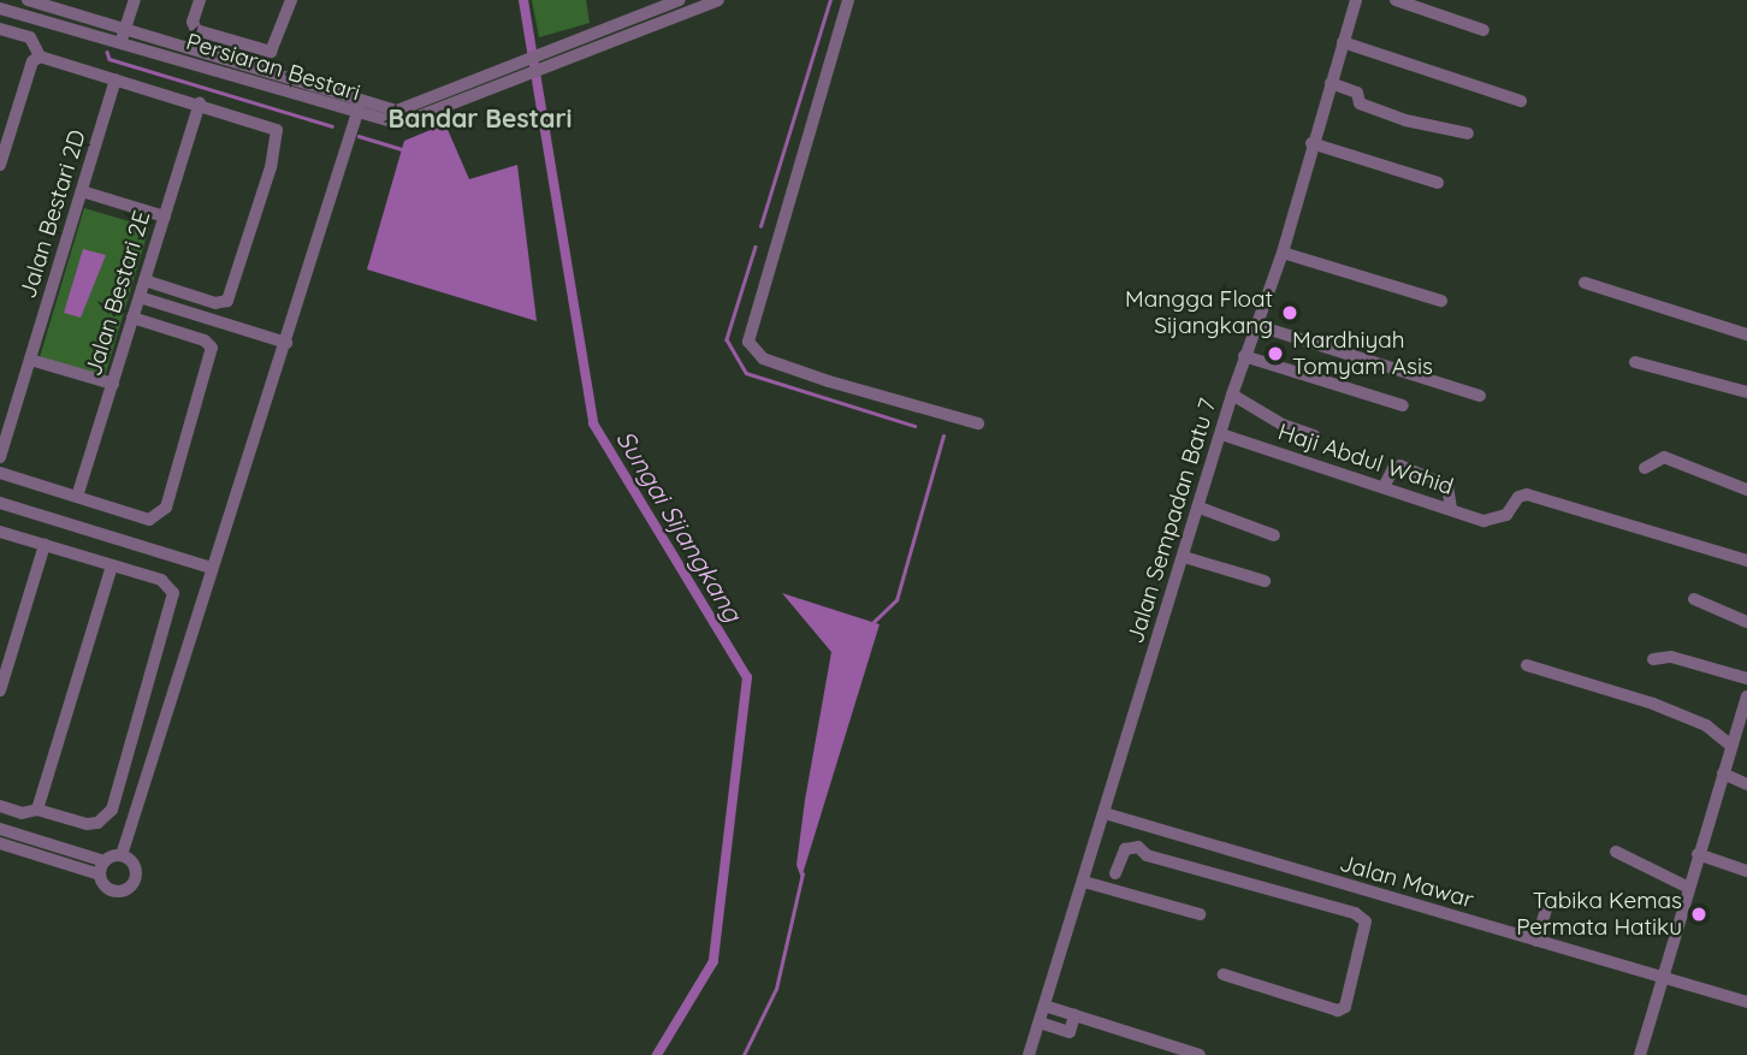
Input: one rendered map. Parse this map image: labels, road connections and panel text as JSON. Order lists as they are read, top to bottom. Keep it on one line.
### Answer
{"streets":{"street":["Persiaran Bestari","Jalan Bestari 2D","Jalan Bestari 2E","Haji Abdul Wahid","Jalan Sempadan Batu 7","Jalan Mawar"]},"crossings":[["Haji Abdul Wahid","Jalan Sempadan Batu 7"],["Jalan Sempadan Batu 7","Jalan Mawar"]],"districts":["Bandar Bestari"],"water":["Sungai Sijangkang"],"places":["Mangga Float Sijangkang","Mardhiyah Tomyam Asis","Tabika Kemas Permata Hatiku"]}
